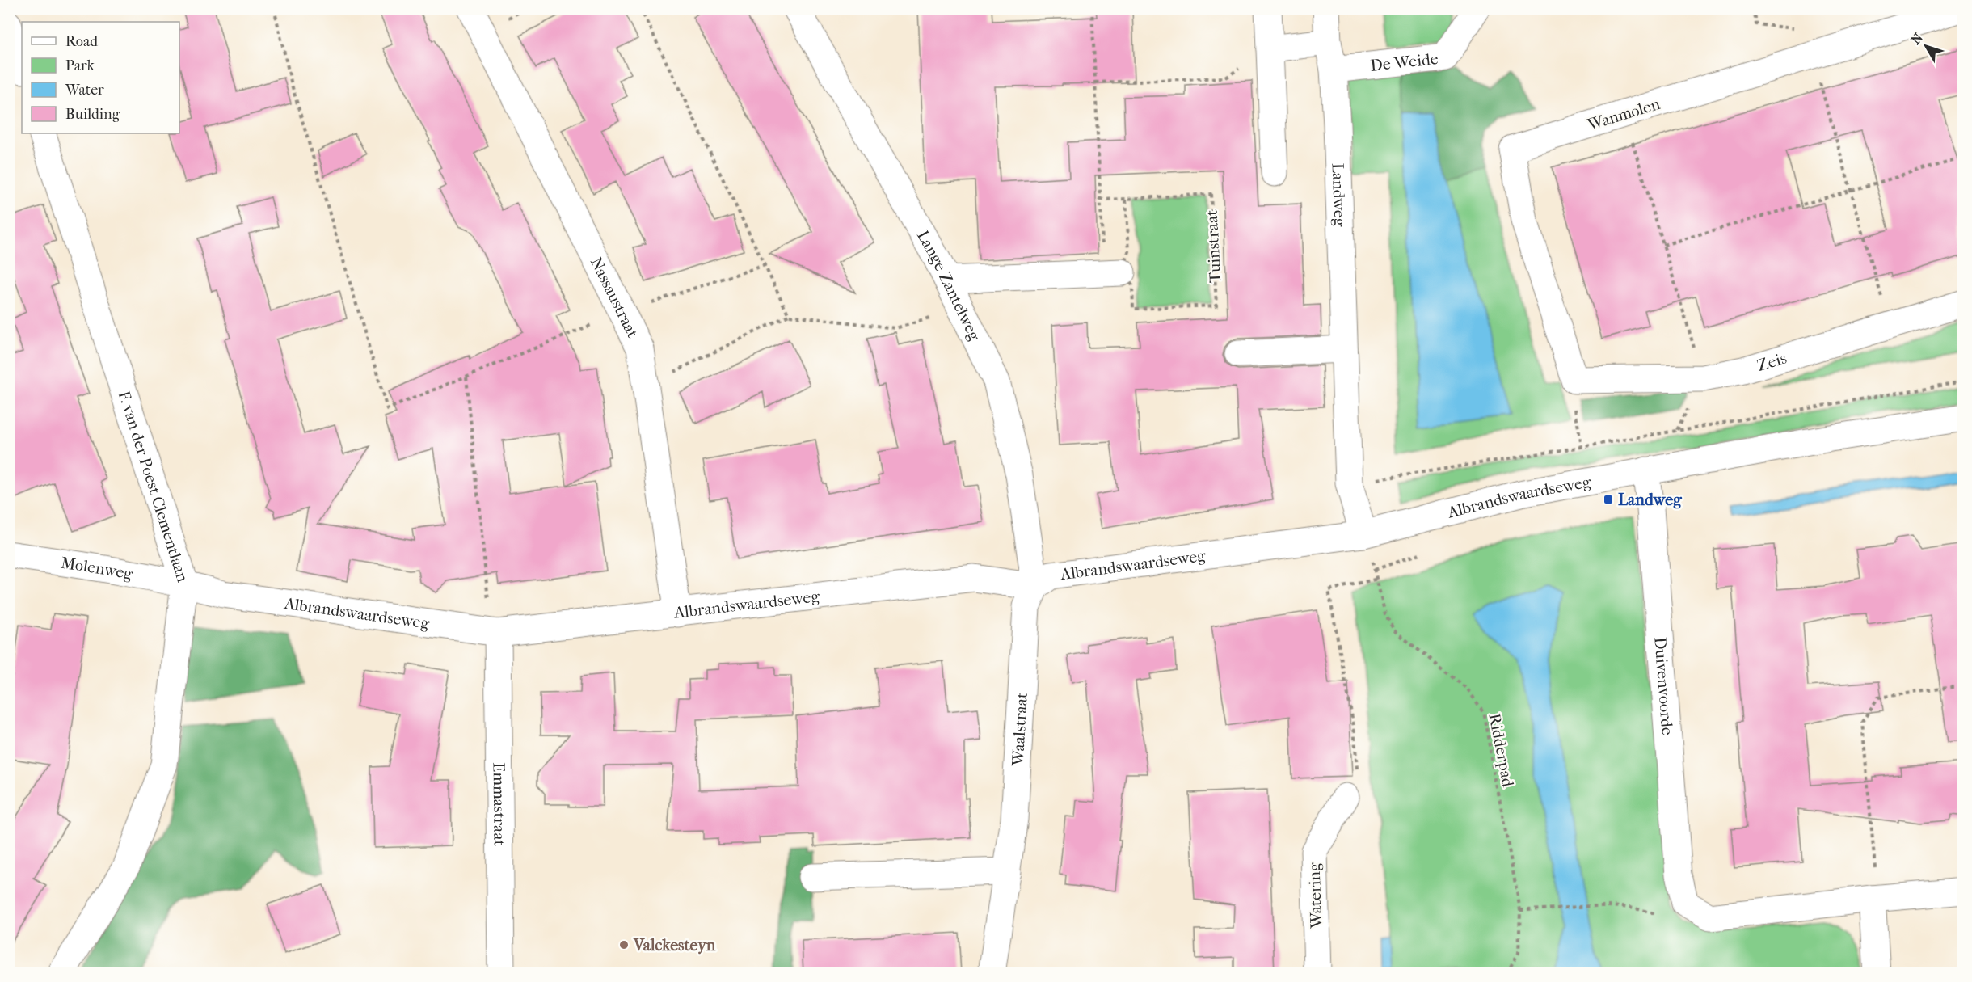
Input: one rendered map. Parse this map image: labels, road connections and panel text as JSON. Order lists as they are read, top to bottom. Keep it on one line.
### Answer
{"streets":{"street":["De Weide","Wanmolen","Landweg","Lange Zantelweg","Nassaustraat","Zeis","F. van der Poest Clementlaan","Albrandswaardseweg","Molenweg","Duivenvoorde","Waalstraat","Emmastraat","Watering"],"path":["Tuinstraat","Ridderpad"]},"crossings":[["De Weide","Landweg"],["Wanmolen","Zeis"],["Landweg","Albrandswaardseweg"],["Lange Zantelweg","Albrandswaardseweg"],["Lange Zantelweg","Waalstraat"],["Nassaustraat","Albrandswaardseweg"],["F. van der Poest Clementlaan","Albrandswaardseweg"],["F. van der Poest Clementlaan","Molenweg"],["Albrandswaardseweg","Molenweg"],["Albrandswaardseweg","Duivenvoorde"],["Albrandswaardseweg","Waalstraat"],["Albrandswaardseweg","Emmastraat"]],"places":{"transit":["Landweg"],"other":["Valckesteyn"]},"legend":["Road","Park","Water","Building"],"north":"top left"}
